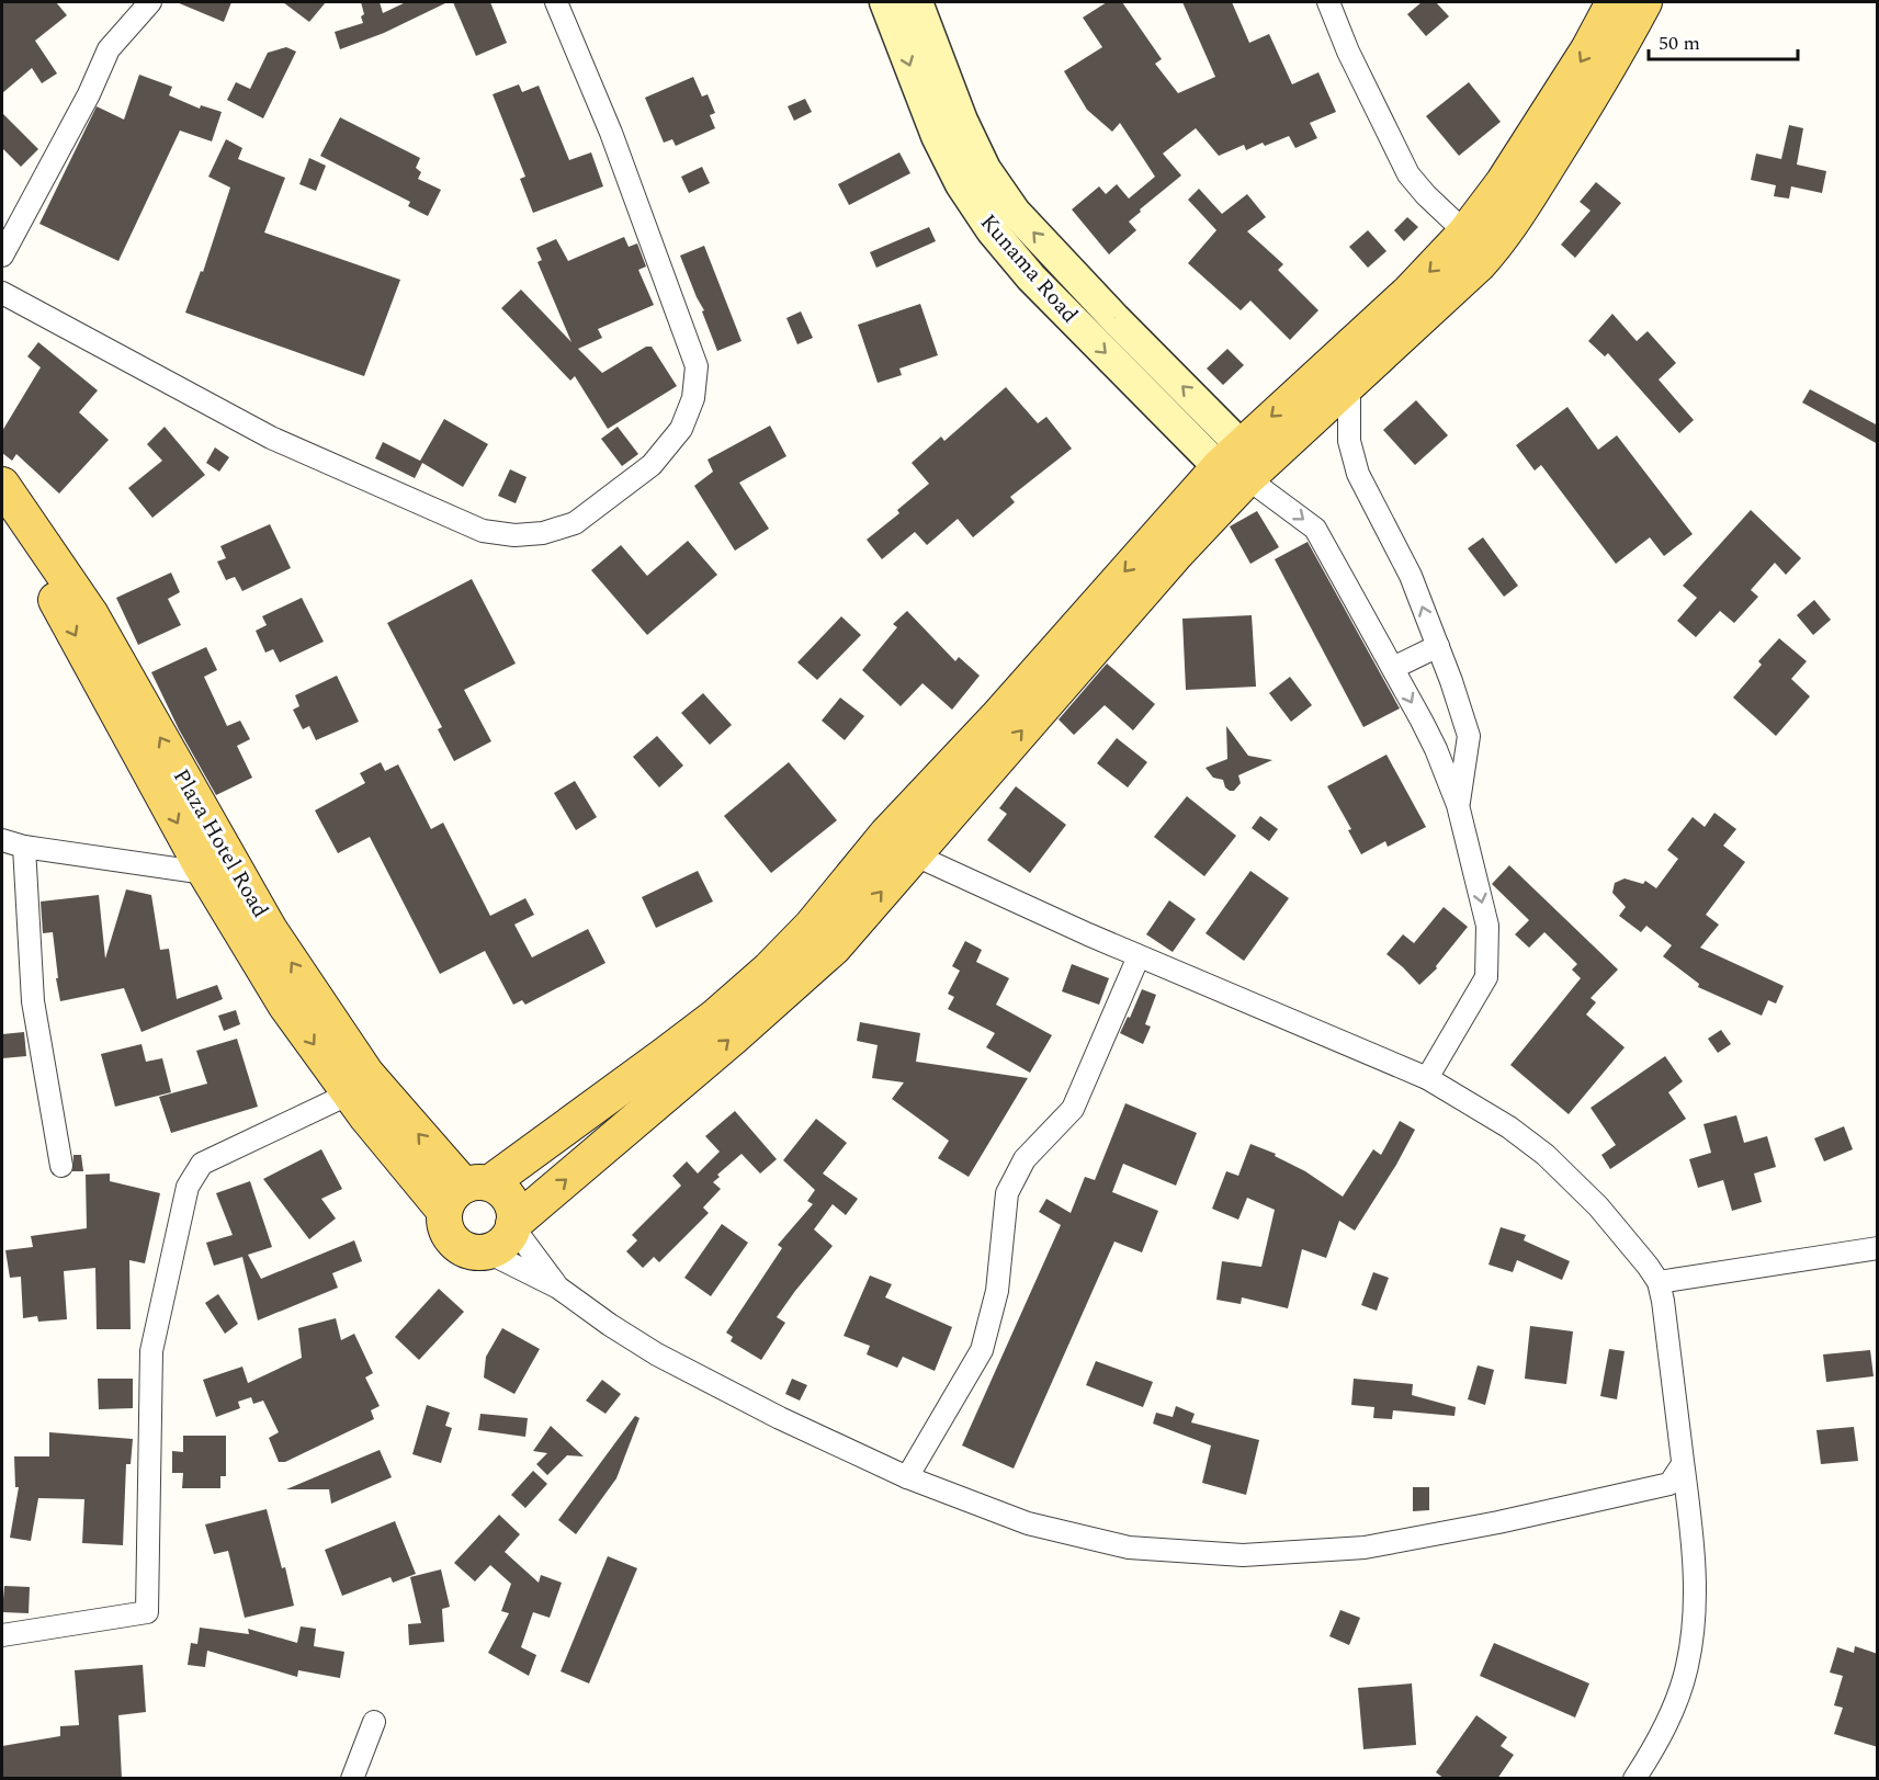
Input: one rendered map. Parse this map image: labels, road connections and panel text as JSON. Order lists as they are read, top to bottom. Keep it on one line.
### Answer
{"streets":{"main road":["Kunama Road","Plaza Hotel Road"]},"scale_bar":"50 m"}
